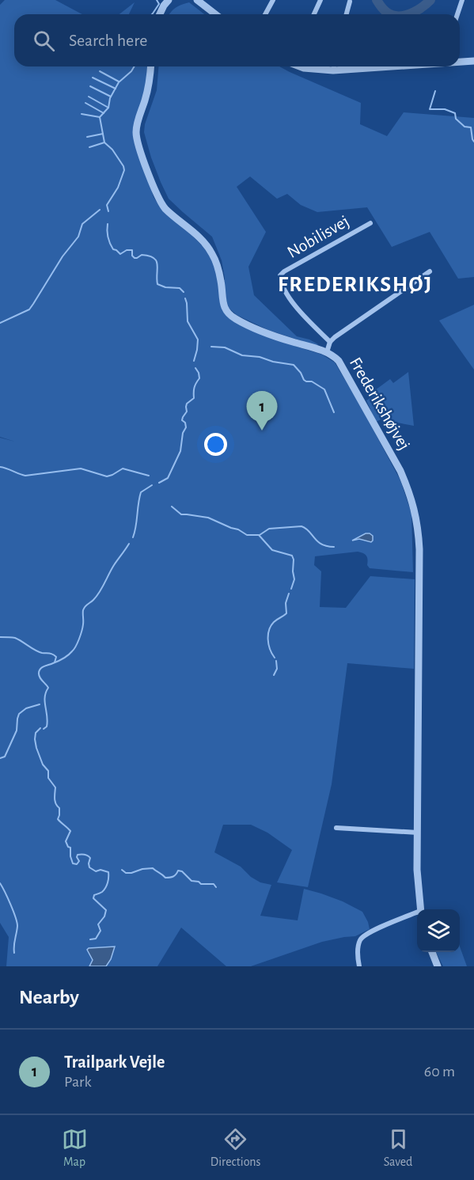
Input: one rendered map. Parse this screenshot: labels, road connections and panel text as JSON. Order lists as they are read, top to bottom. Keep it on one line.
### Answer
{"streets":{"street":["Nobilisvej","Frederikshøjvej"]},"districts":["FREDERIKSHØJ"],"page":{"search":"Search here","pins":"1","heading":"Nearby","list":[{"mark":"1","name":"Trailpark Vejle","note":"Park","value":"60 m"}],"nav":["Map","Directions","Saved"]}}
